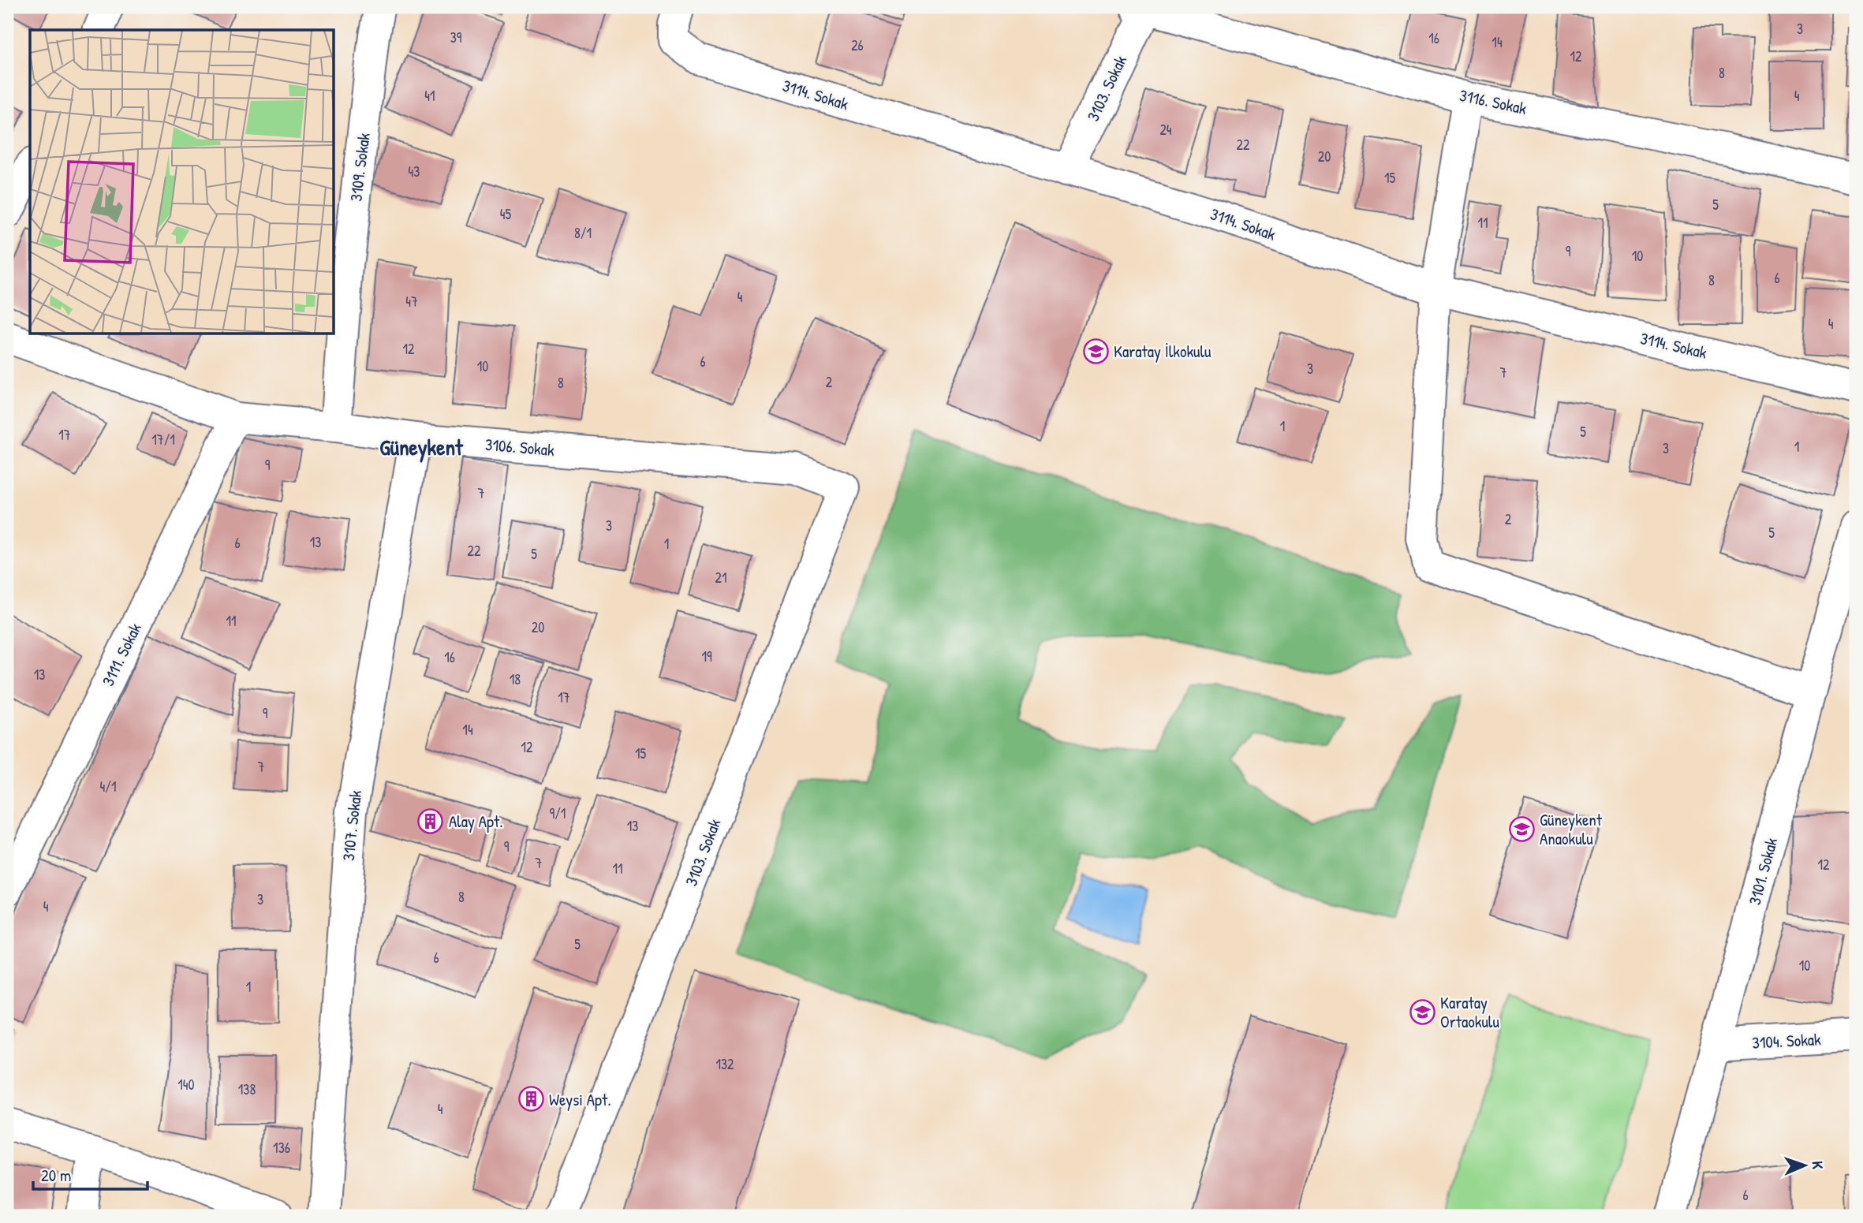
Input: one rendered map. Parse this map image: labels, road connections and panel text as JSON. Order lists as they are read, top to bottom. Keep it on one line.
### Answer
{"streets":{"street":["3103. Sokak","3114. Sokak","3116. Sokak","3109. Sokak","3106. Sokak","3111. Sokak","3107. Sokak","3101. Sokak","3104. Sokak"]},"crossings":[["3103. Sokak","3114. Sokak"],["3103. Sokak","3116. Sokak"],["3103. Sokak","3106. Sokak"],["3109. Sokak","3106. Sokak"],["3106. Sokak","3111. Sokak"],["3106. Sokak","3107. Sokak"],["3101. Sokak","3104. Sokak"]],"districts":["Güneykent"],"places":{"school or university":["Karatay İlkokulu","Güneykent Anaokulu","Karatay Ortaokulu"],"building":["Alay Apt.","Weysi Apt."]},"house_numbers":["3","39","16","14","26","12","8","41","4","24","22","20","43","15","5","45","11","8/1","9","10","6","8","4","47","4","12","6","10","3","7","2","8","1","5","17","17/1","1","3","9","7","2","3","5","13","6","1","22","5","21","11","20","19","16","13","18","17","9","14","12","15","7","4/1","9/1","13","9","7","12","11","8","3","4","5","6","10","1","132","140","138","4","136","6"],"scale_bar":"20 m","north":"right"}
